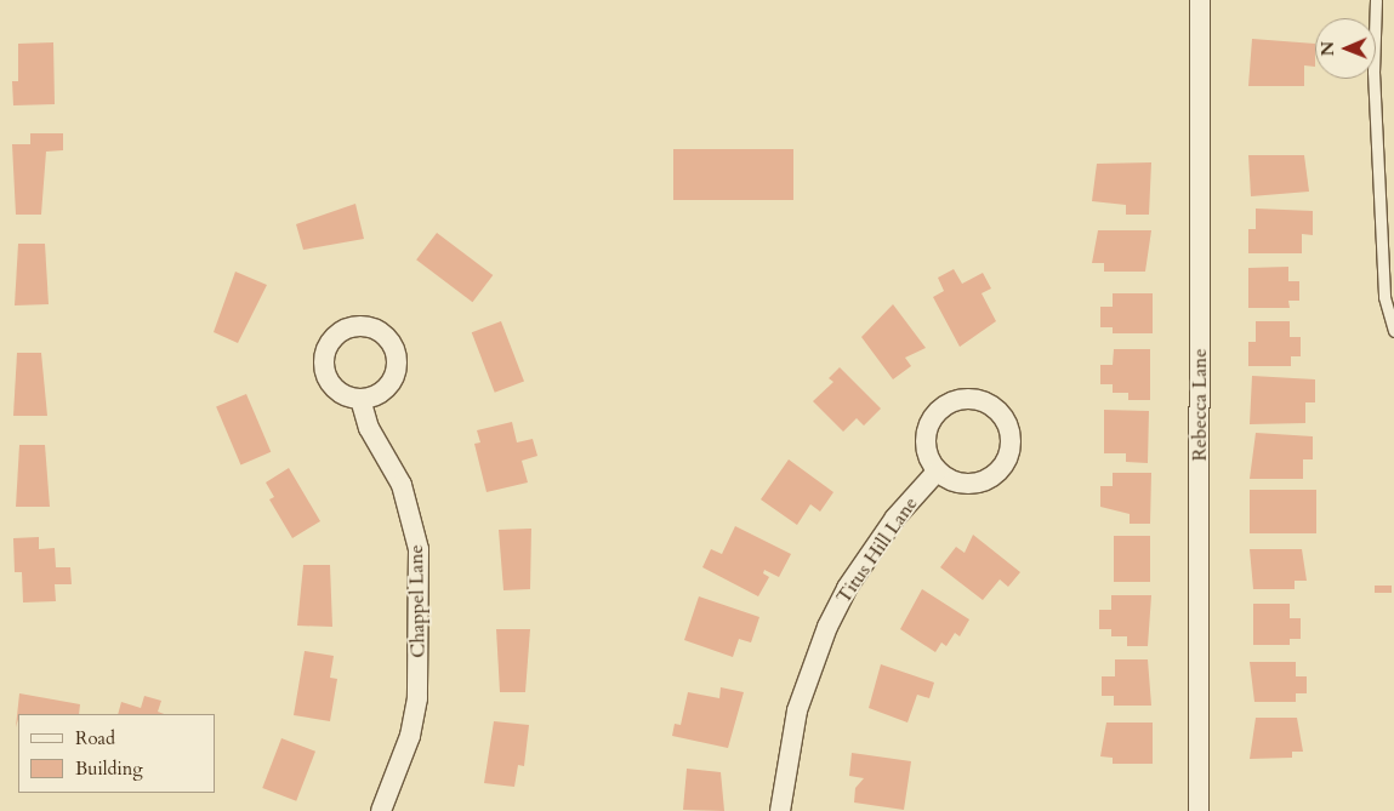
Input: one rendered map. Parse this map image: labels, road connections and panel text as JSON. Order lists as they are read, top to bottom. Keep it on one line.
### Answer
{"streets":{"street":["Rebecca Lane","Titus Hill Lane","Chappel Lane"]},"legend":["Road","Building"],"north":"left"}
